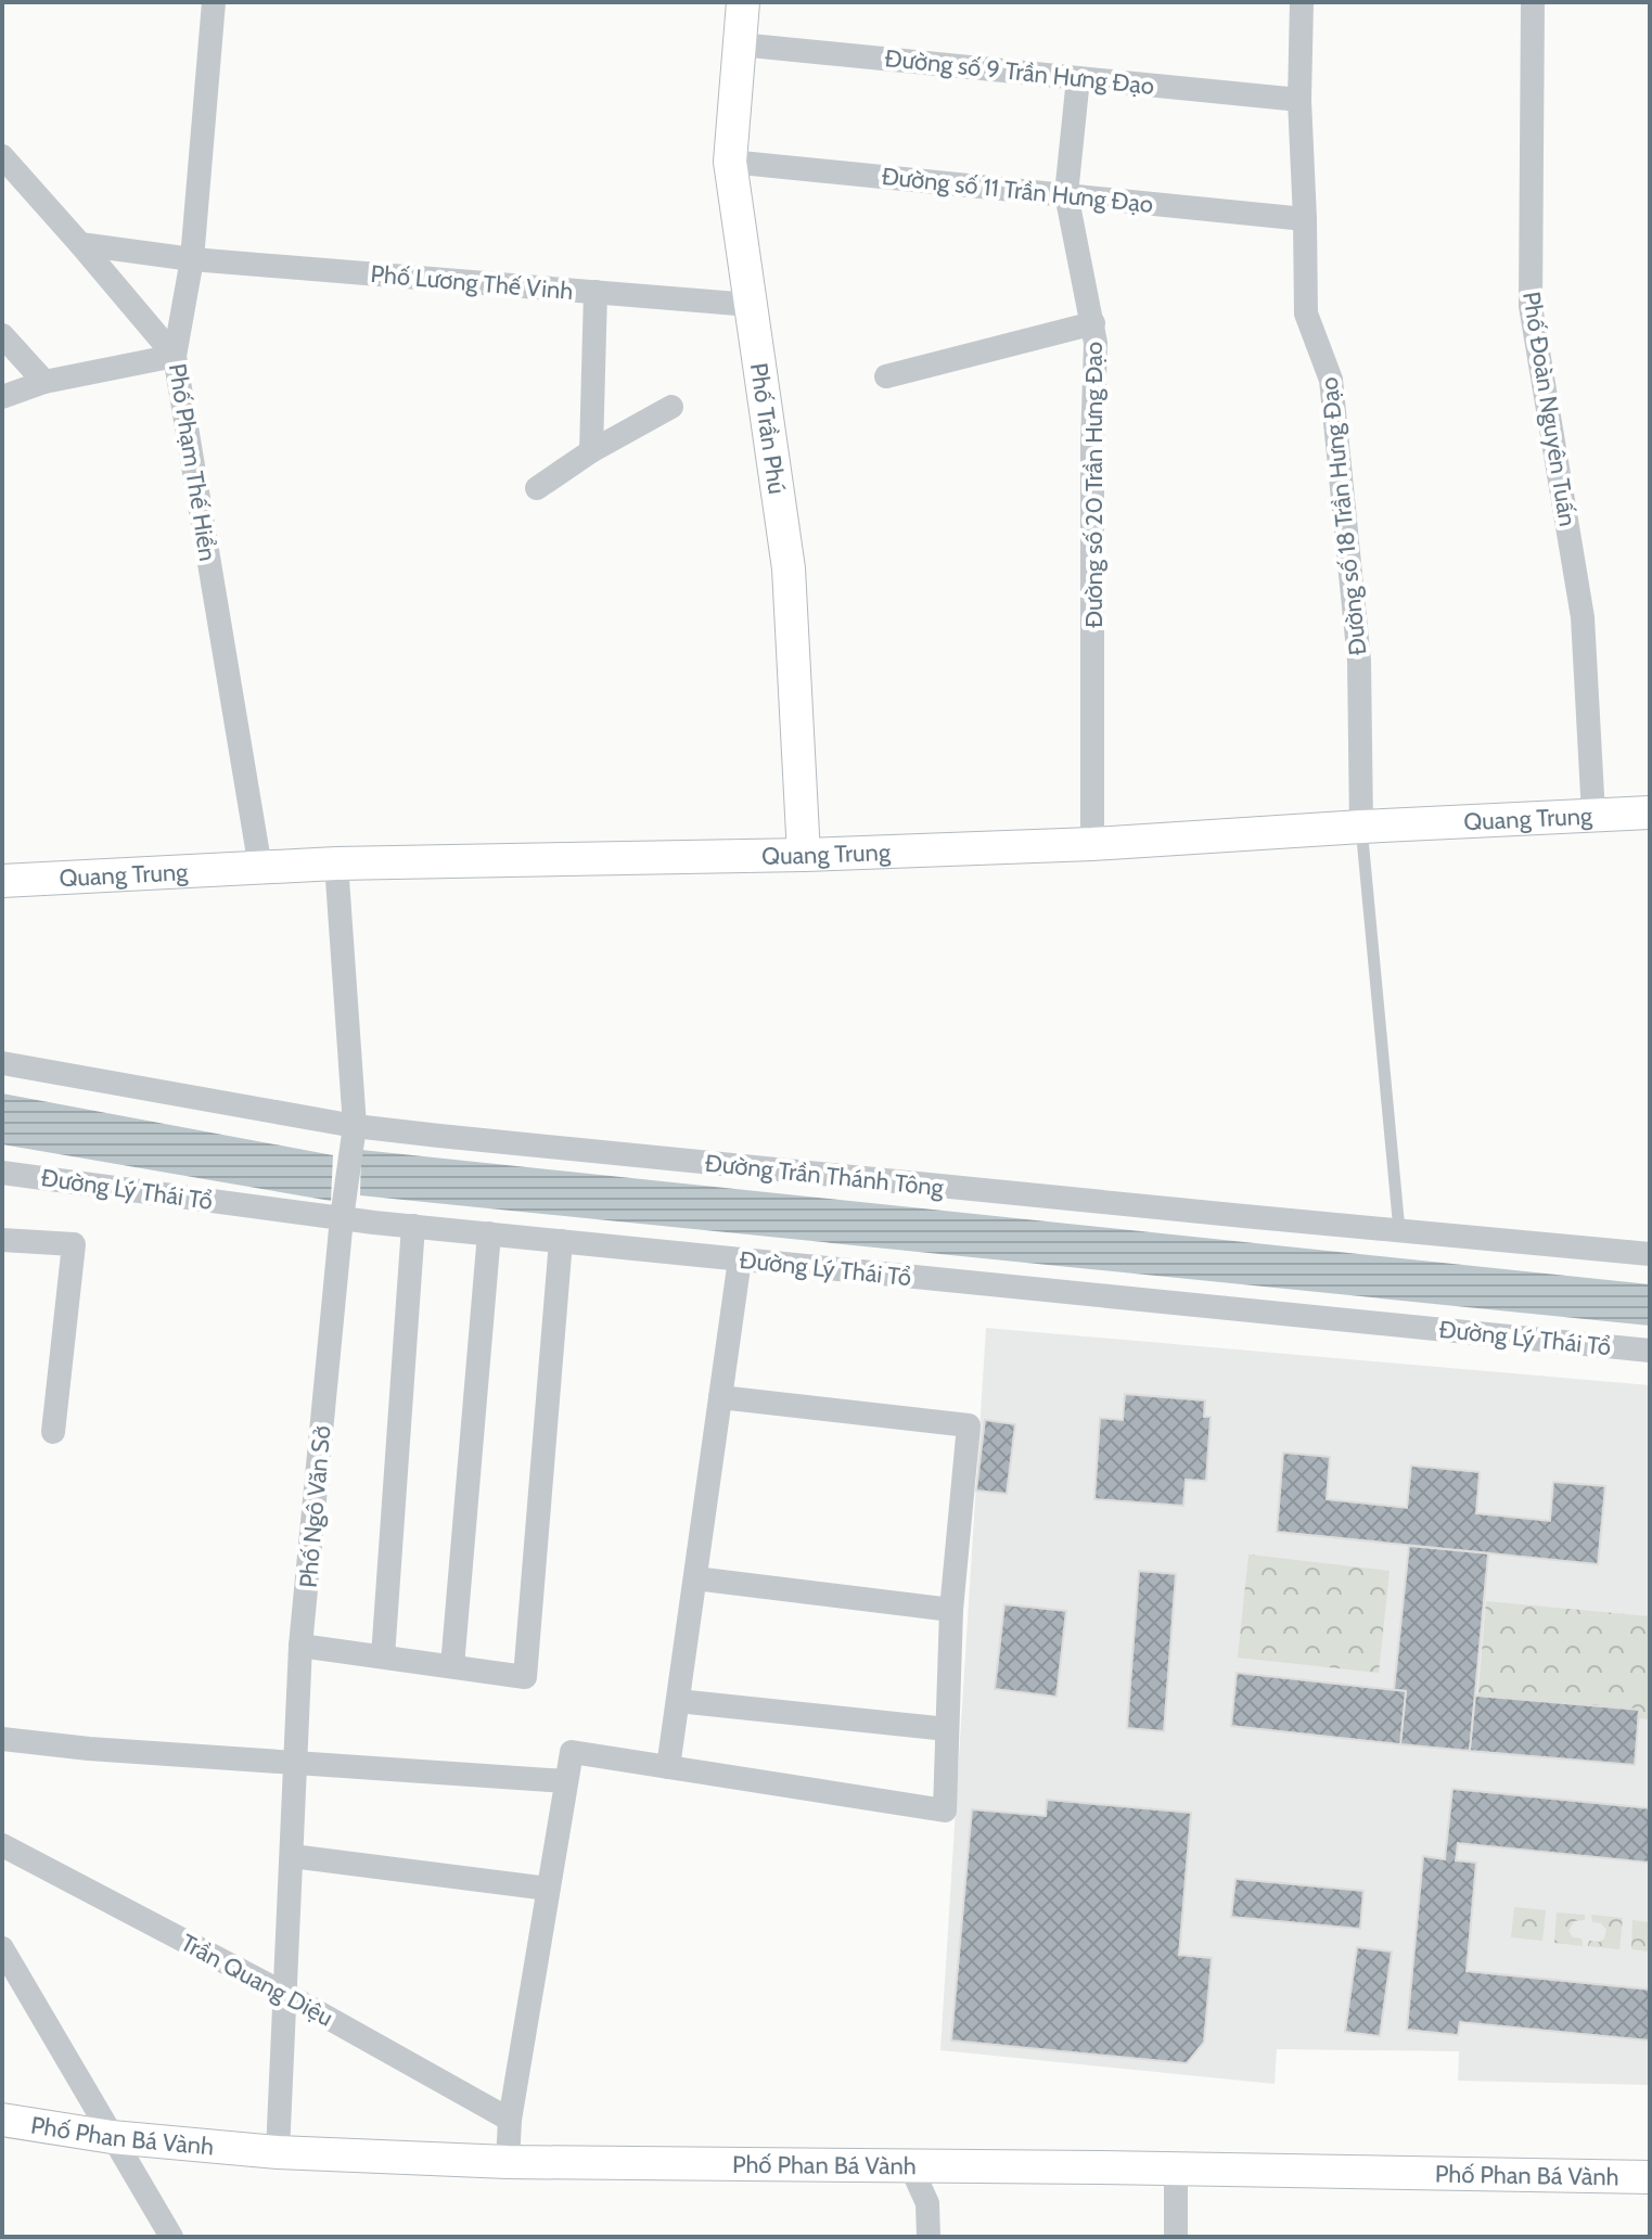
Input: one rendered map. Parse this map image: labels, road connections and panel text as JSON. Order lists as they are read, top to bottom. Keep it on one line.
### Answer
{"streets":{"street":["Đường số 9 Trần Hưng Đạo","Đường số 11 Trần Hưng Đạo","Phố Lương Thế Vinh","Phố Đoàn Nguyên Tuấn","Phố Trần Phú","Phố Phạm Thế Hiển","Đường số 20 Trần Hưng Đạo","Đường số 18 Trần Hưng Đạo","Quang Trung","Đường Trần Thánh Tông","Đường Lý Thái Tổ","Phố Ngô Văn Sở","Trần Quang Diệu","Phố Phan Bá Vành"]},"crossings":[["Đường số 9 Trần Hưng Đạo","Phố Trần Phú"],["Đường số 9 Trần Hưng Đạo","Đường số 20 Trần Hưng Đạo"],["Đường số 9 Trần Hưng Đạo","Đường số 18 Trần Hưng Đạo"],["Đường số 11 Trần Hưng Đạo","Phố Trần Phú"],["Đường số 11 Trần Hưng Đạo","Đường số 20 Trần Hưng Đạo"],["Đường số 11 Trần Hưng Đạo","Đường số 18 Trần Hưng Đạo"],["Phố Lương Thế Vinh","Phố Trần Phú"],["Phố Lương Thế Vinh","Phố Phạm Thế Hiển"],["Phố Đoàn Nguyên Tuấn","Quang Trung"],["Phố Trần Phú","Quang Trung"],["Phố Phạm Thế Hiển","Quang Trung"],["Đường số 20 Trần Hưng Đạo","Quang Trung"],["Đường số 18 Trần Hưng Đạo","Quang Trung"],["Quang Trung","Phố Ngô Văn Sở"],["Đường Trần Thánh Tông","Phố Ngô Văn Sở"],["Đường Lý Thái Tổ","Phố Ngô Văn Sở"],["Phố Ngô Văn Sở","Trần Quang Diệu"],["Phố Ngô Văn Sở","Phố Phan Bá Vành"]]}
